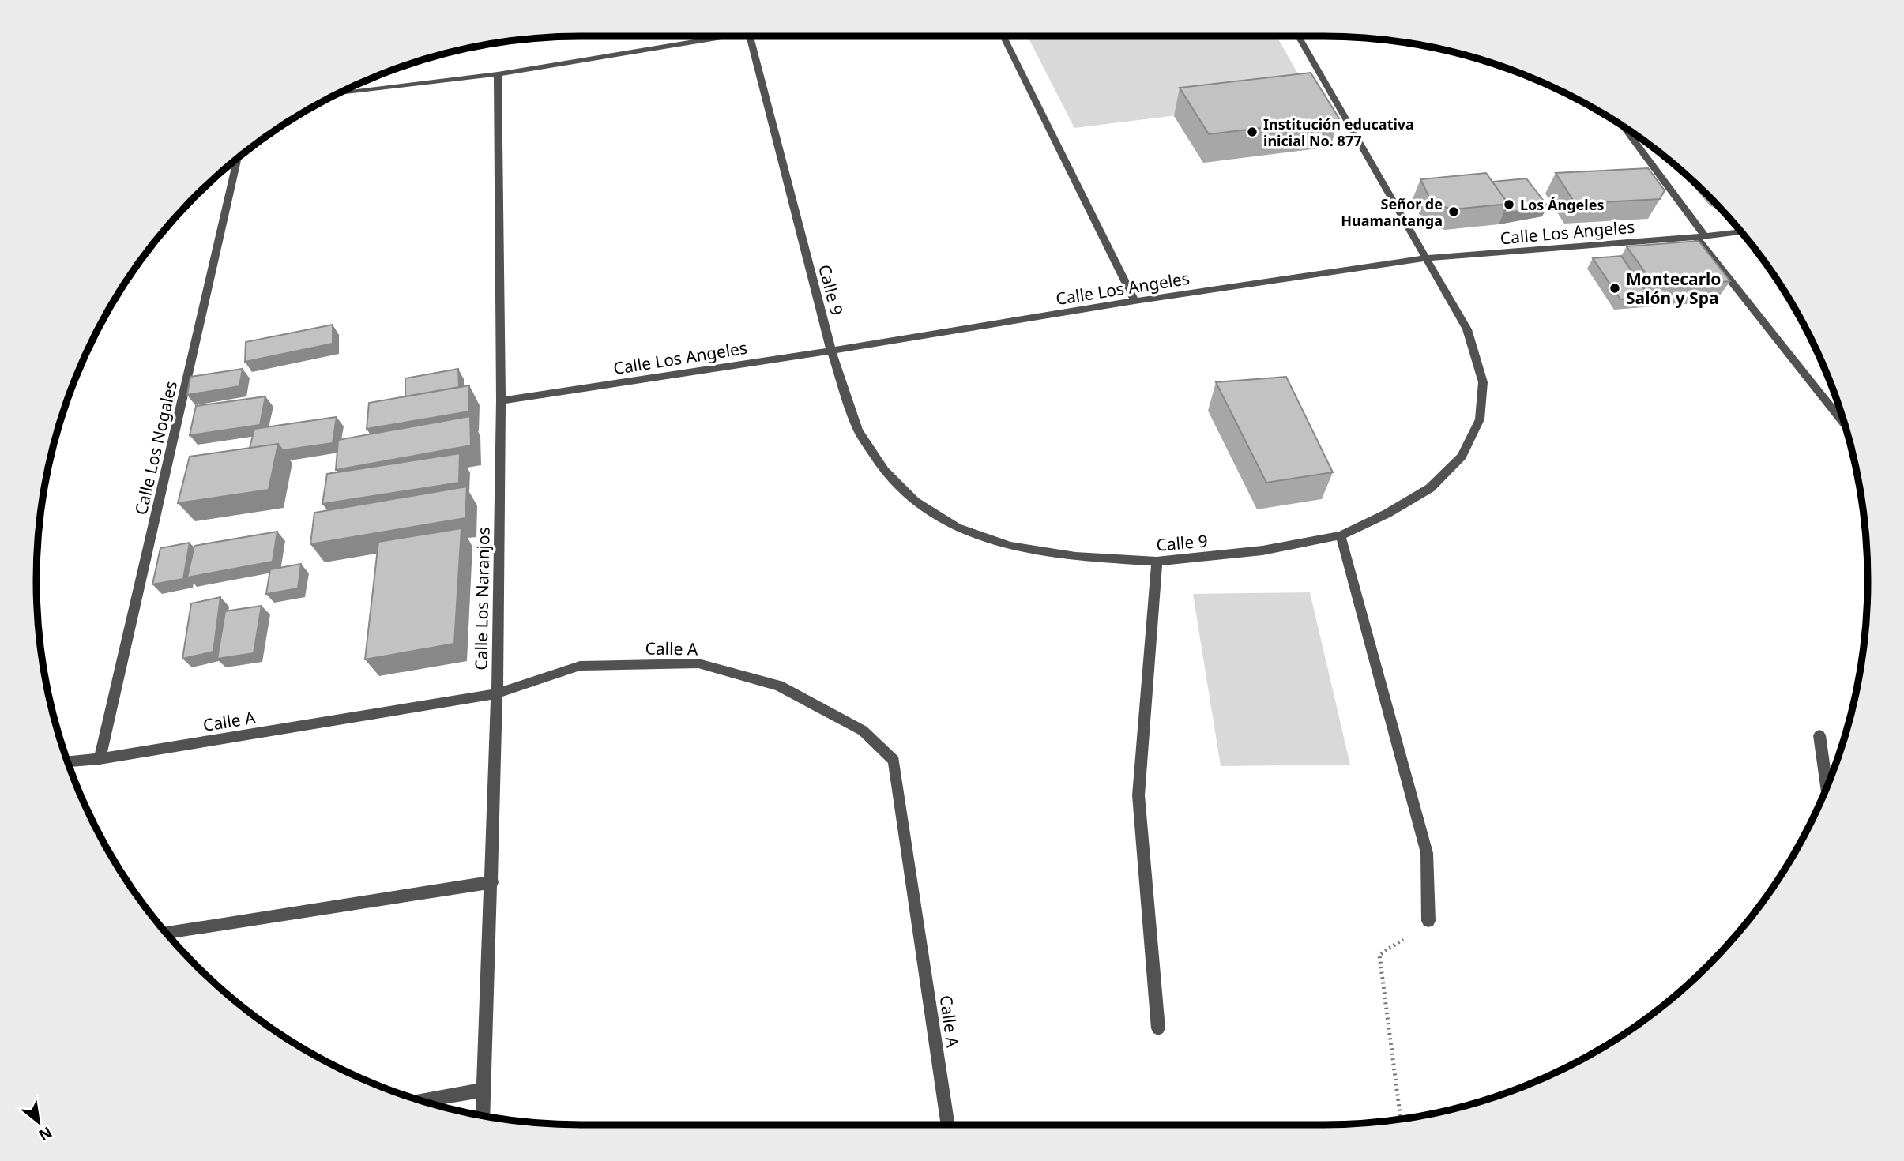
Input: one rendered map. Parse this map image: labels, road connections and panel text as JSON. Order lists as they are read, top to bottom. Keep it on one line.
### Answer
{"streets":{"street":["Calle Los Angeles","Calle 9","Calle Los Nogales","Calle Los Naranjos","Calle A"]},"crossings":[["Calle Los Angeles","Calle 9"],["Calle Los Angeles","Calle Los Naranjos"],["Calle Los Nogales","Calle A"],["Calle Los Naranjos","Calle A"]],"places":["Institución educativa inicial No. 877","Los Ángeles","Señor de Huamantanga","Montecarlo Salón y Spa"],"north":"bottom right"}
